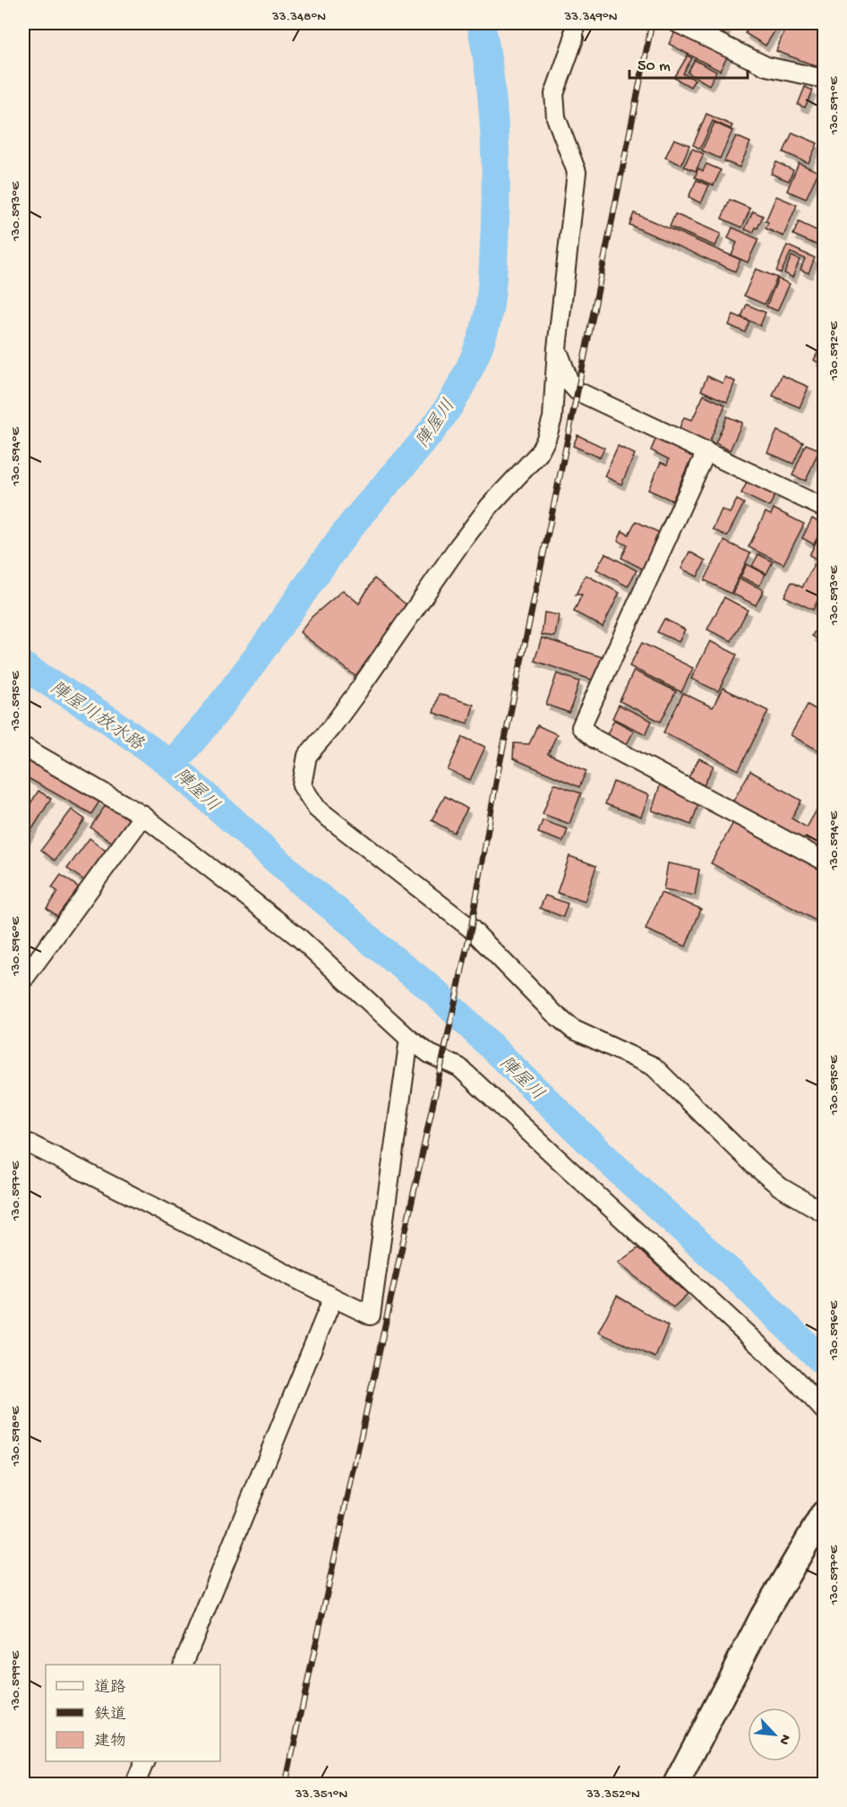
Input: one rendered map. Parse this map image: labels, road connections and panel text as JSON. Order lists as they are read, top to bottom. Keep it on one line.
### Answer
{"water":["陣屋川","陣屋川放水路"],"legend":["道路","鉄道","建物"],"scale_bar":"50 m","north":"bottom right","coordinates":["33.348°N","33.349°N","130.591°E","130.593°E","130.592°E","130.594°E","130.595°E","130.596°E","130.597°E","130.598°E","130.599°E","33.351°N","33.352°N"]}
